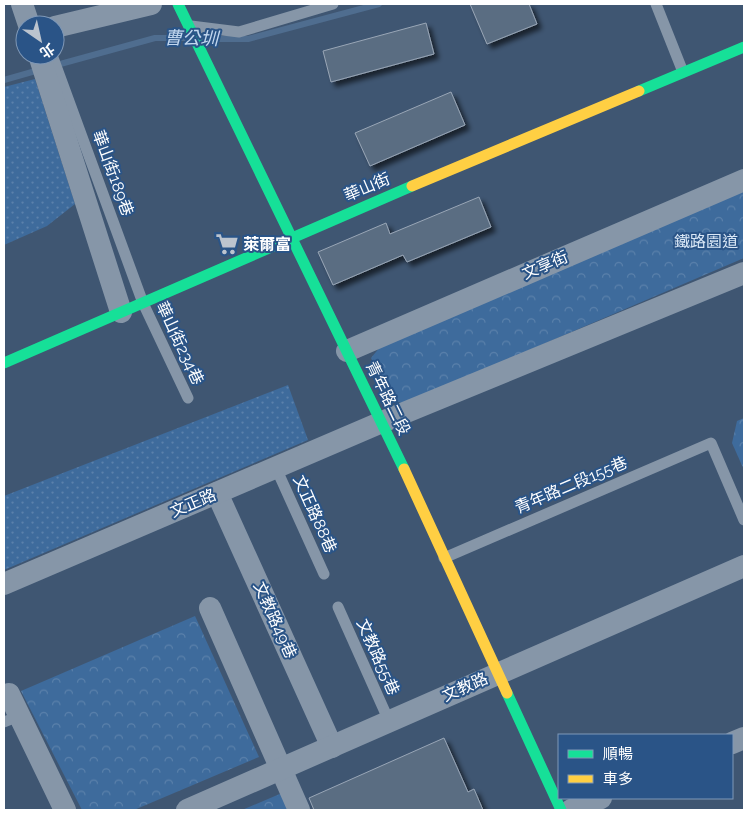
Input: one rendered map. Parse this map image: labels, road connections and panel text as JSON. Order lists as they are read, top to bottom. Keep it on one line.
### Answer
{"streets":{"street":["華山街","文享街","青年路二段","文正路","文教路49巷","文教路"],"lane":["華山街189巷","華山街234巷","青年路二段155巷","文正路88巷","文教路55巷"]},"crossings":[["華山街189巷","華山街"],["華山街189巷","華山街234巷"],["華山街","華山街234巷"],["華山街","青年路二段"],["文享街","青年路二段"],["青年路二段","青年路二段155巷"],["青年路二段","文正路"],["青年路二段","文教路"],["文正路","文正路88巷"],["文正路","文教路49巷"],["文教路49巷","文教路"],["文教路55巷","文教路"]],"water":["曹公圳"],"parks":["鐵路園道"],"places":{"supermarket":["萊爾富"]},"legend":["順暢","車多"],"north":"bottom right"}
